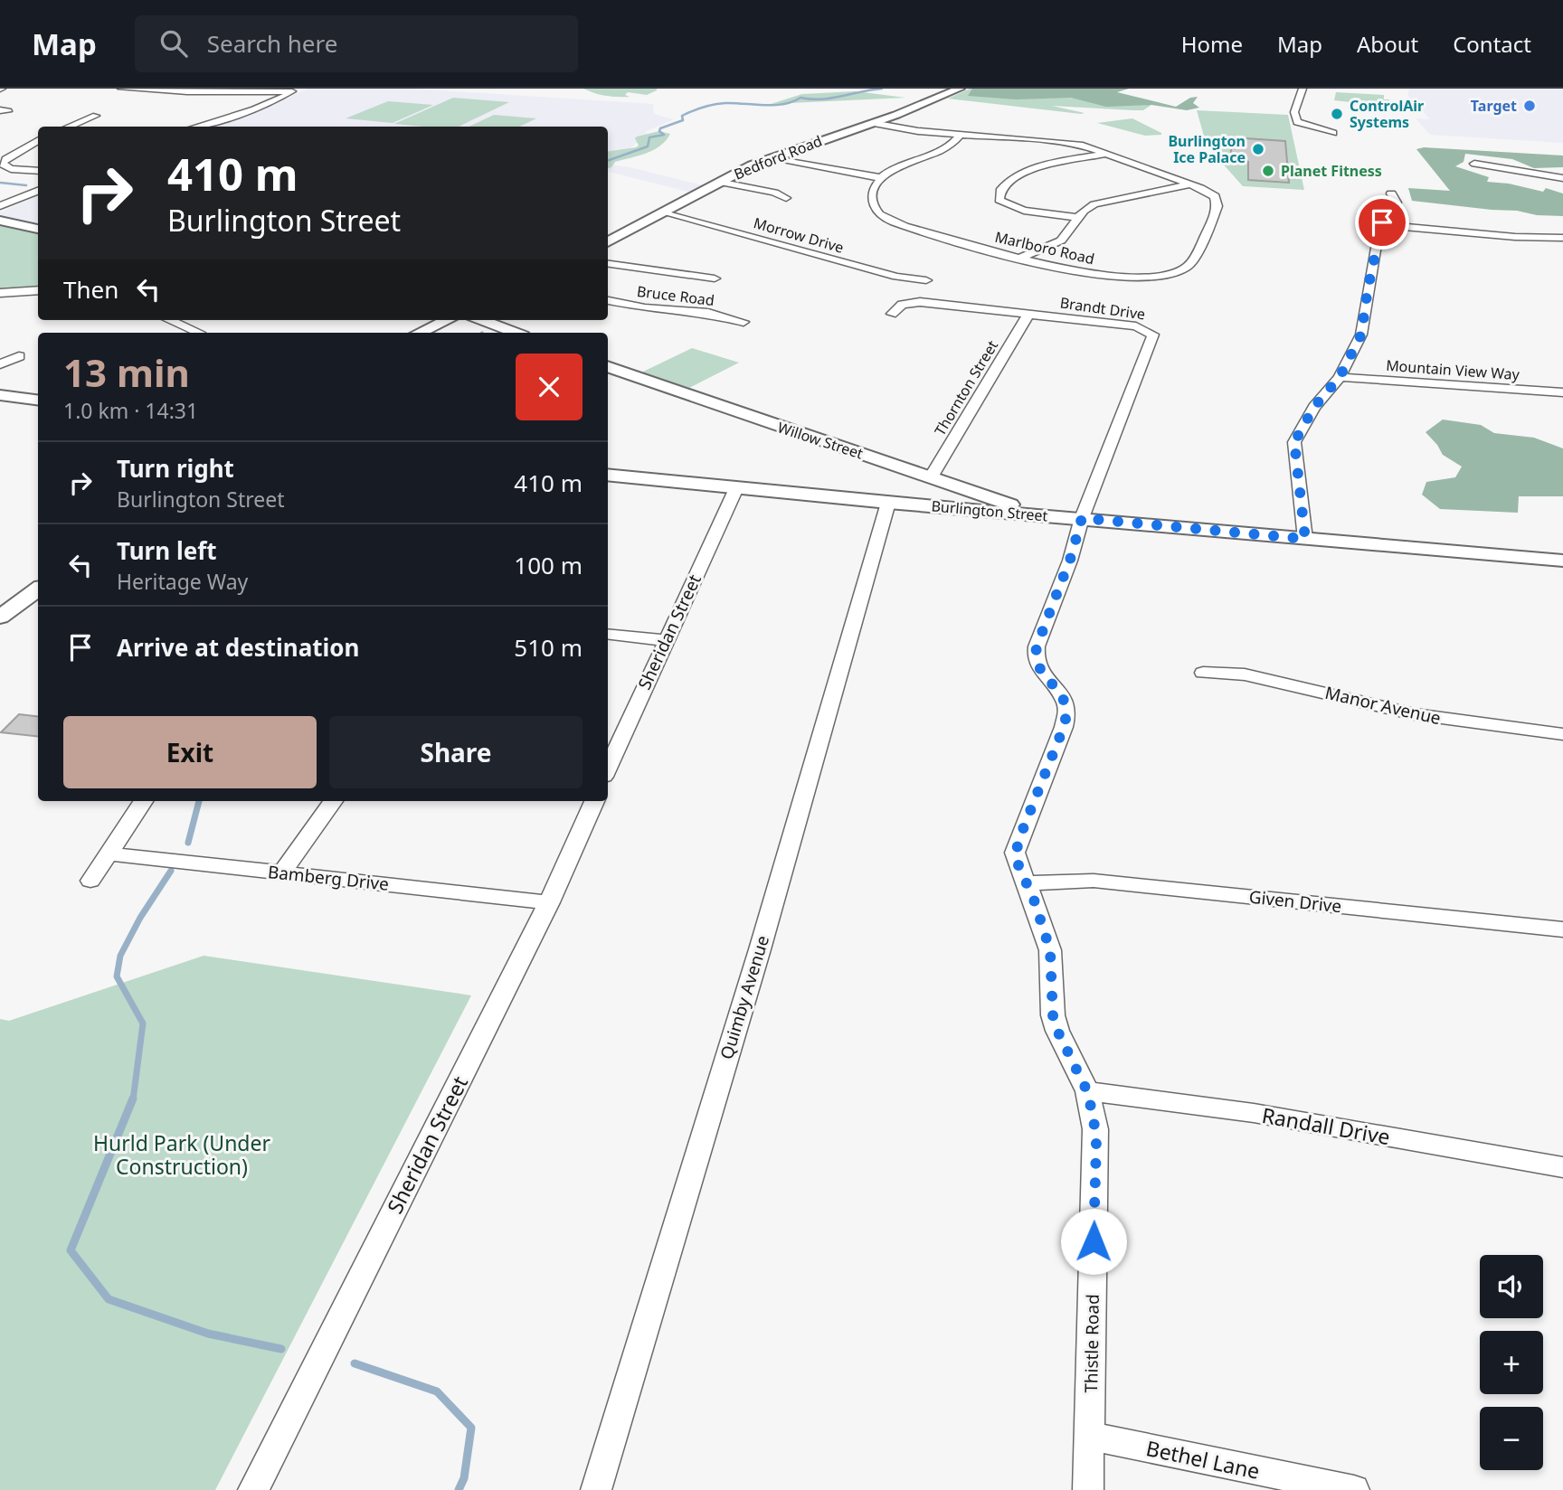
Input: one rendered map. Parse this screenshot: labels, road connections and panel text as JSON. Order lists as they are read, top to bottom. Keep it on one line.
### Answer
{"streets":{"street":["Bedford Road","Morrow Drive","Marlboro Road","Bruce Road","Brandt Drive","Mountain View Way","Thornton Street","Willow Street","Burlington Street","Sheridan Street","Manor Avenue","Bamberg Drive","Given Drive","Quimby Avenue","Randall Drive","Thistle Road","Bethel Lane"]},"crossings":[["Bedford Road","Morrow Drive"],["Bedford Road","Marlboro Road"],["Brandt Drive","Thornton Street"],["Brandt Drive","Burlington Street"],["Brandt Drive","Thistle Road"],["Thornton Street","Willow Street"],["Willow Street","Burlington Street"],["Burlington Street","Sheridan Street"],["Burlington Street","Quimby Avenue"],["Burlington Street","Thistle Road"],["Sheridan Street","Bamberg Drive"],["Given Drive","Thistle Road"],["Randall Drive","Thistle Road"],["Thistle Road","Bethel Lane"]],"parks":["Hurld Park (Under Construction)"],"places":["Target","ControlAir Systems","Burlington Ice Palace","Planet Fitness"],"page":{"header":"Map","search":"Search here","nav":["Home","Map","About","Contact"],"turn":["410 m","Burlington Street"],"then":"Then","heading":["13 min","1.0 km · 14:31"],"list":[{"name":"Turn right","note":"Burlington Street","value":"410 m"},{"name":"Turn left","note":"Heritage Way","value":"100 m"},{"name":"Arrive at destination","value":"510 m"}],"buttons":["Exit","Share"],"map_buttons":["+","−"]}}
